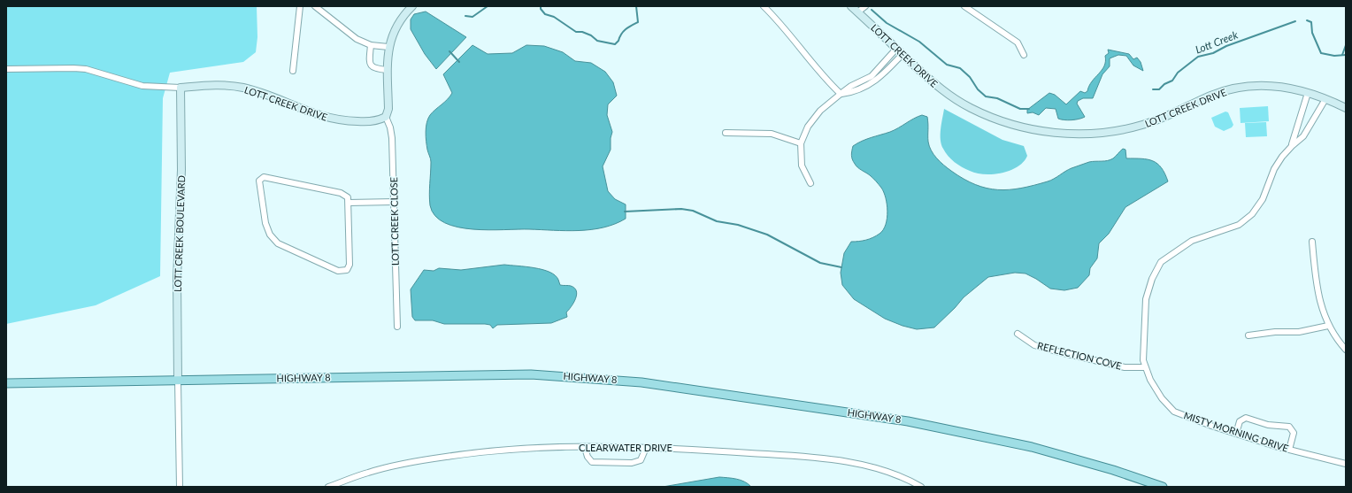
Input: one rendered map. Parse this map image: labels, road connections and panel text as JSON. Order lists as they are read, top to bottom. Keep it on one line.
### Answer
{"streets":{"main road":["HIGHWAY 8"],"street":["LOTT CREEK DRIVE","LOTT CREEK CLOSE","LOTT CREEK BOULEVARD","REFLECTION COVE","MISTY MORNING DRIVE","CLEARWATER DRIVE"]},"crossings":[["LOTT CREEK DRIVE","LOTT CREEK CLOSE"],["LOTT CREEK DRIVE","LOTT CREEK BOULEVARD"],["LOTT CREEK DRIVE","MISTY MORNING DRIVE"],["LOTT CREEK BOULEVARD","HIGHWAY 8"],["REFLECTION COVE","MISTY MORNING DRIVE"]],"water":["Lott Creek"]}
